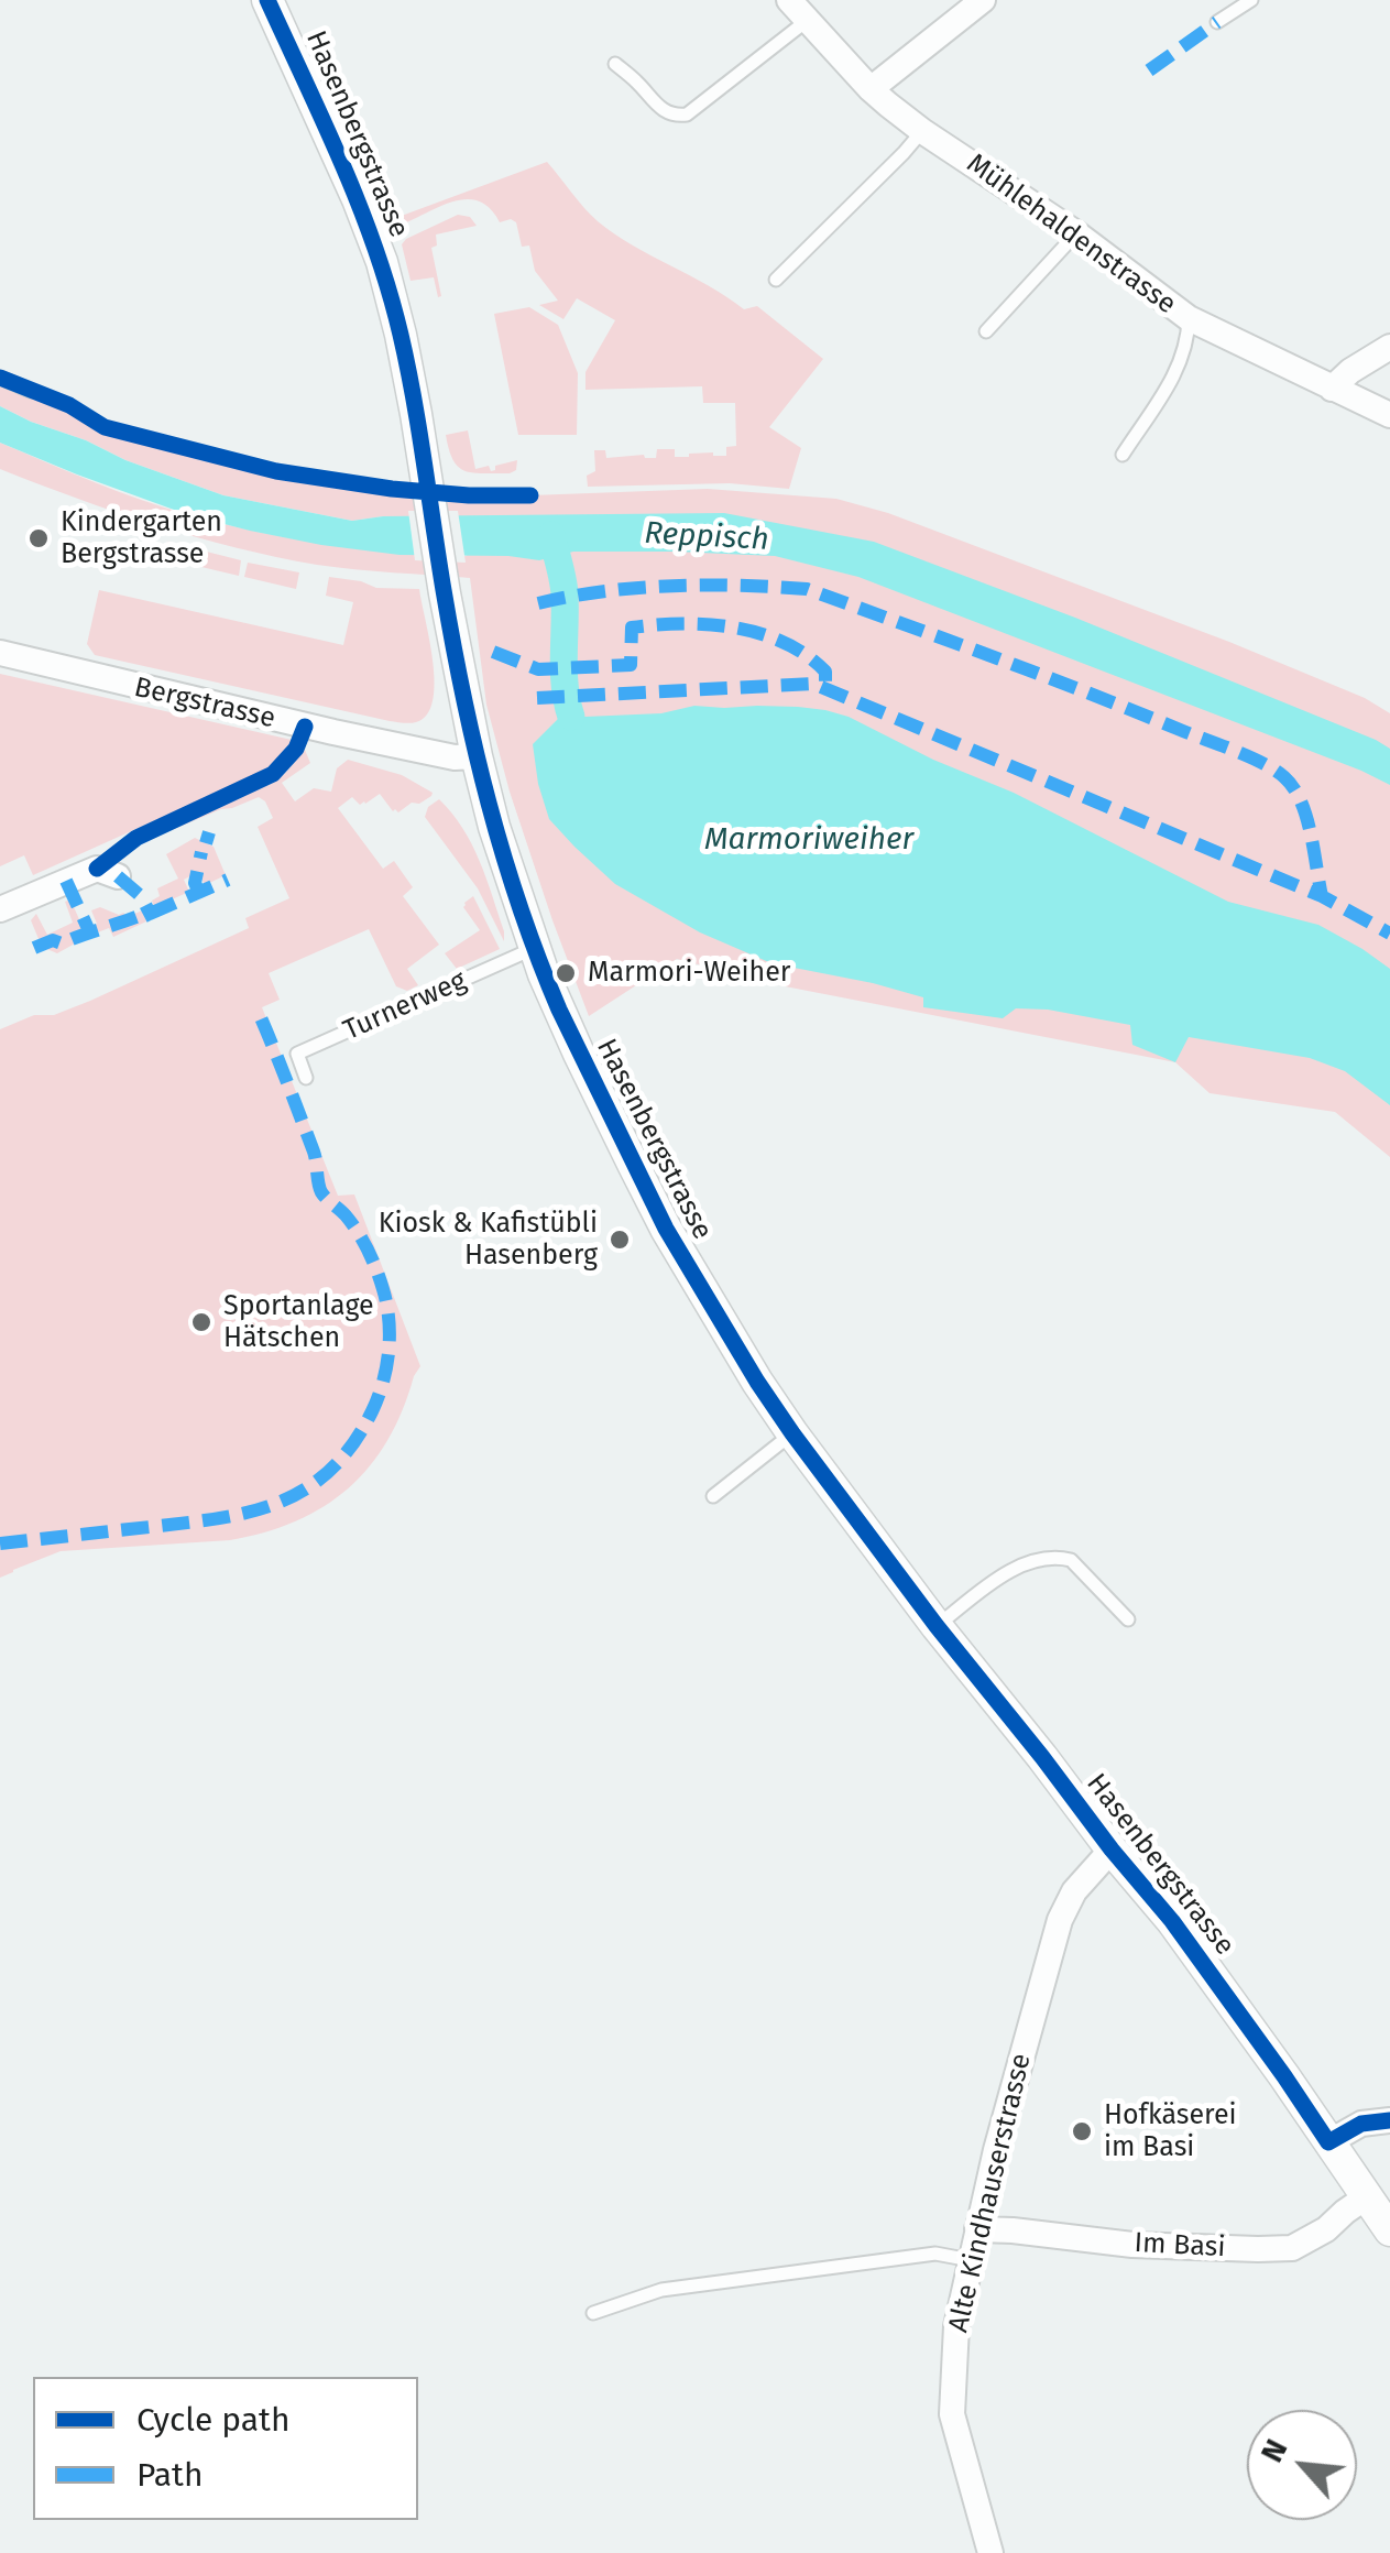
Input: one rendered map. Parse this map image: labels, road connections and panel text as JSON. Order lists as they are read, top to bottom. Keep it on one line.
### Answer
{"streets":{"street":["Hasenbergstrasse","Mühlehaldenstrasse","Bergstrasse","Alte Kindhauserstrasse","Im Basi"],"lane":["Turnerweg"]},"crossings":[["Hasenbergstrasse","Bergstrasse"],["Hasenbergstrasse","Turnerweg"],["Hasenbergstrasse","Alte Kindhauserstrasse"],["Hasenbergstrasse","Im Basi"],["Alte Kindhauserstrasse","Im Basi"]],"water":["Reppisch","Marmoriweiher"],"places":["Kindergarten Bergstrasse","Marmori-Weiher","Kiosk & Kafistübli Hasenberg","Sportanlage Hätschen","Hofkäserei im Basi"],"legend":["Cycle path","Path"],"north":"top left"}
